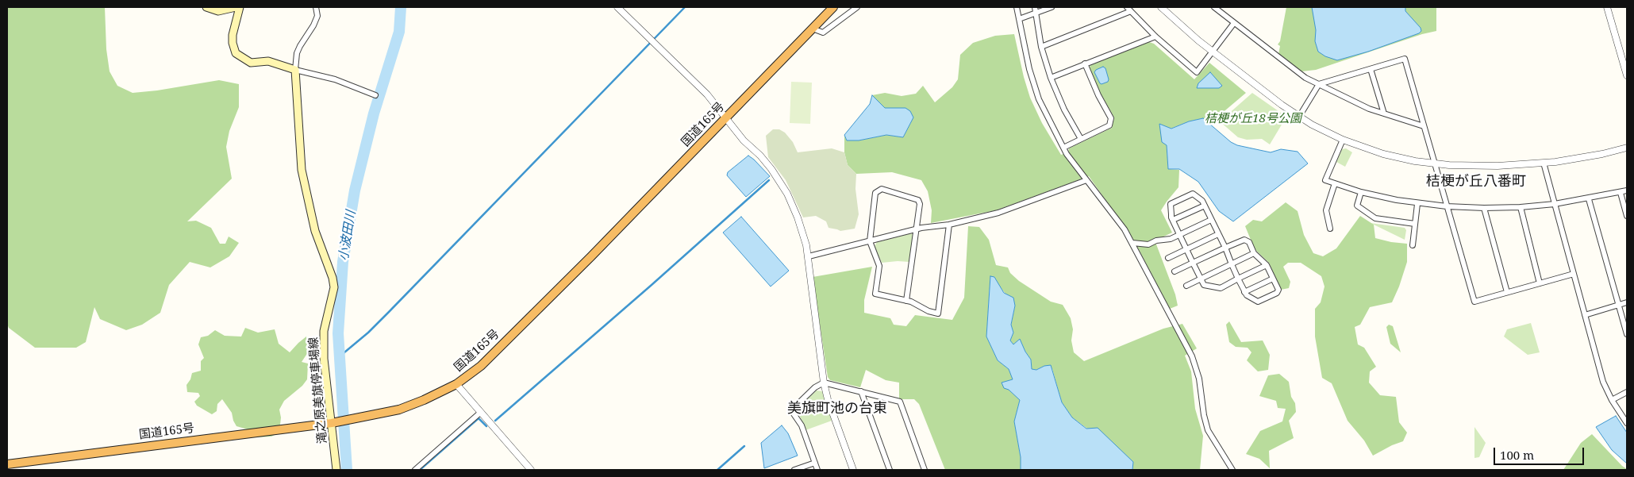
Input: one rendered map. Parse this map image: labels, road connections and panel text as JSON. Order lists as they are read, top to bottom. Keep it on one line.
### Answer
{"streets":{"highway":["国道165号"],"main road":["滝之原美旗停車場線"]},"crossings":[["国道165号","滝之原美旗停車場線"]],"districts":["桔梗が丘八番町","美旗町池の台東"],"water":["小波田川"],"parks":["桔梗が丘18号公園"],"scale_bar":"100 m"}
